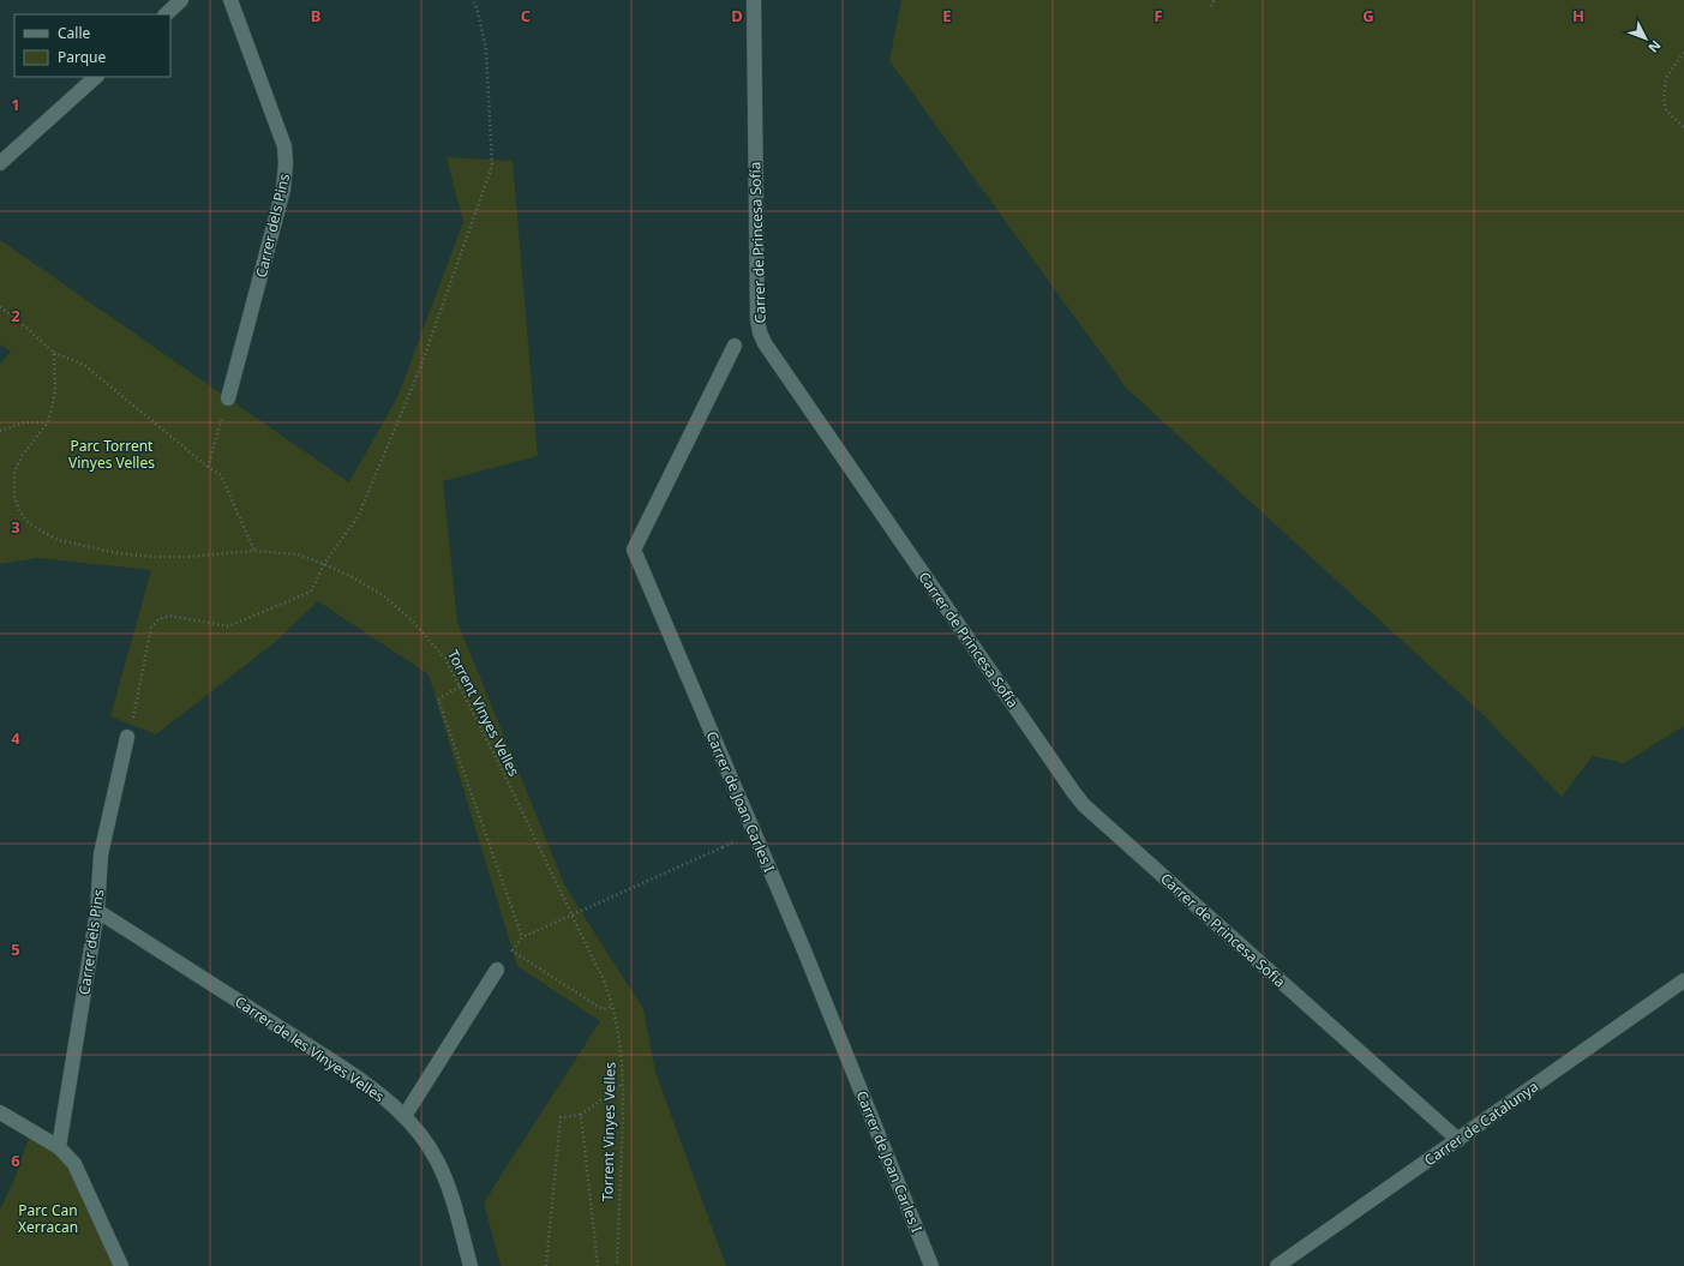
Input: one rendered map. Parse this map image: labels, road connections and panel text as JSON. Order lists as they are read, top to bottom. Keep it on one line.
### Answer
{"streets":{"street":["Carrer dels Pins","Carrer de Princesa Sofía","Carrer de Joan Carles I","Carrer de les Vinyes Velles","Carrer de Catalunya"],"path":["Torrent Vinyes Velles"]},"crossings":[["Carrer dels Pins","Carrer de les Vinyes Velles"],["Carrer de Princesa Sofía","Carrer de Catalunya"]],"parks":["Parc Torrent Vinyes Velles","Parc Can Xerracan"],"legend":["Calle","Parque"],"north":"bottom right","grid":{"columns":["B","C","D","E","F","G","H"],"rows":["1","2","3","4","5","6"]}}
